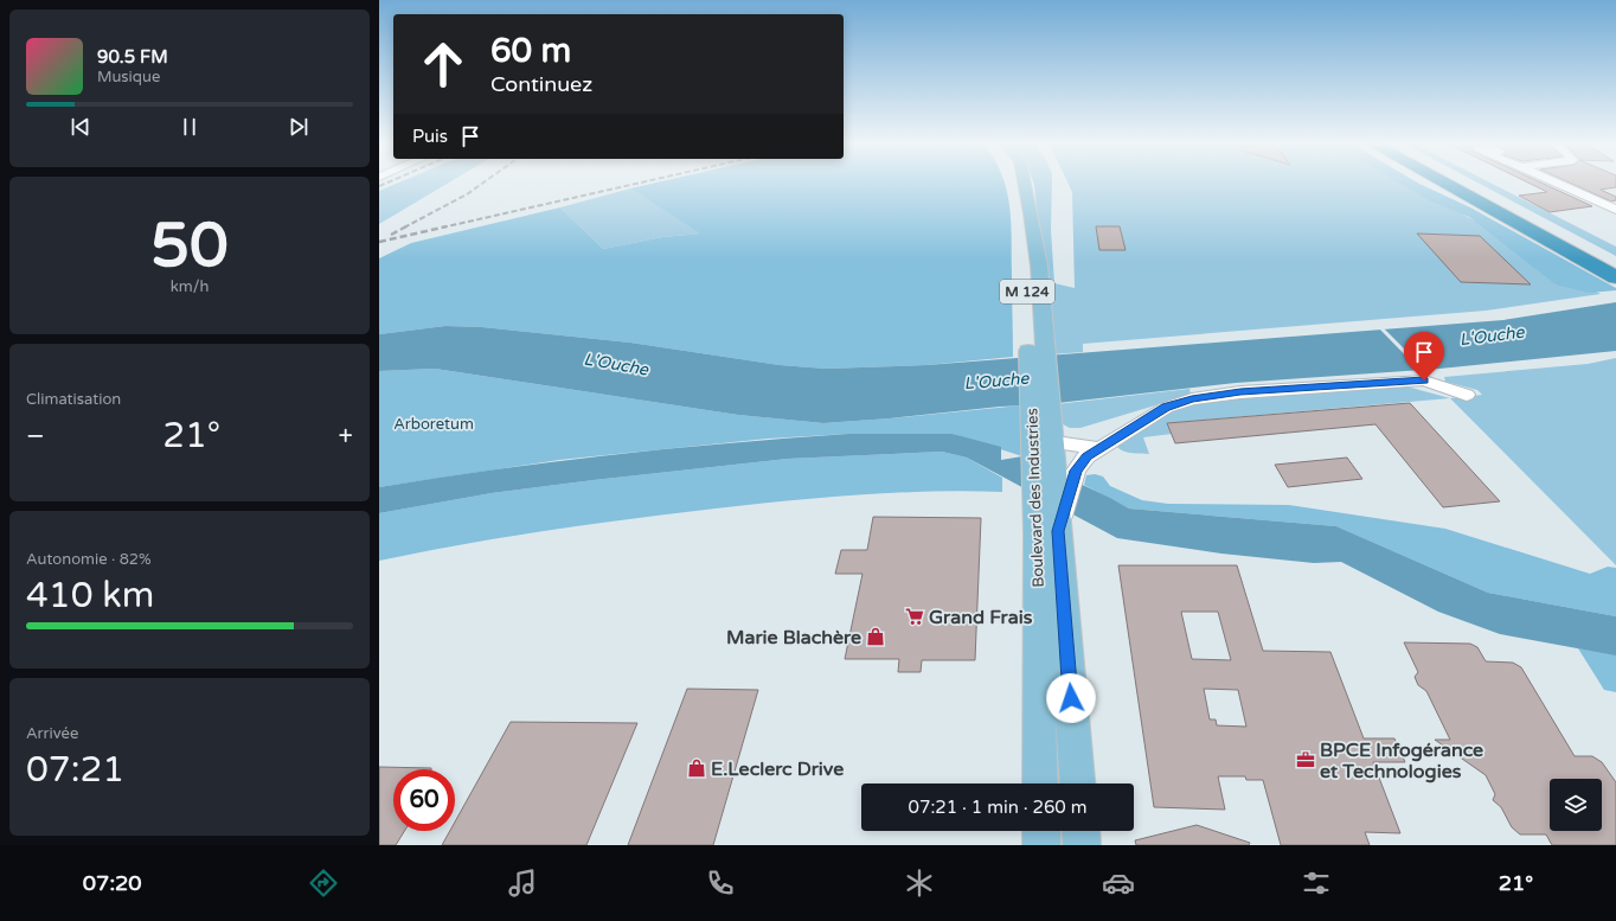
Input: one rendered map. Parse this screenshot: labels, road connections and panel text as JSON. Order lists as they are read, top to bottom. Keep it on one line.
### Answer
{"streets":{"main road":["M 124","Boulevard des Industries"]},"water":["L'Ouche"],"parks":["Arboretum"],"places":{"supermarket":["Grand Frais"],"shop":["Marie Blachère","E.Leclerc Drive"],"office":["BPCE Infogérance et Technologies"]},"page":{"turn":["60 m","Continuez"],"song":["90.5 FM","Musique"],"then":"Puis","tile":[["50","km/h"],"Climatisation",["Autonomie · 82%","410 km"],["Arrivée","07:21"]],"heat":["−","21°","+"],"limit":"60","trip":"07:21 · 1 min · 260 m","tabs":["07:20","21°"]}}
